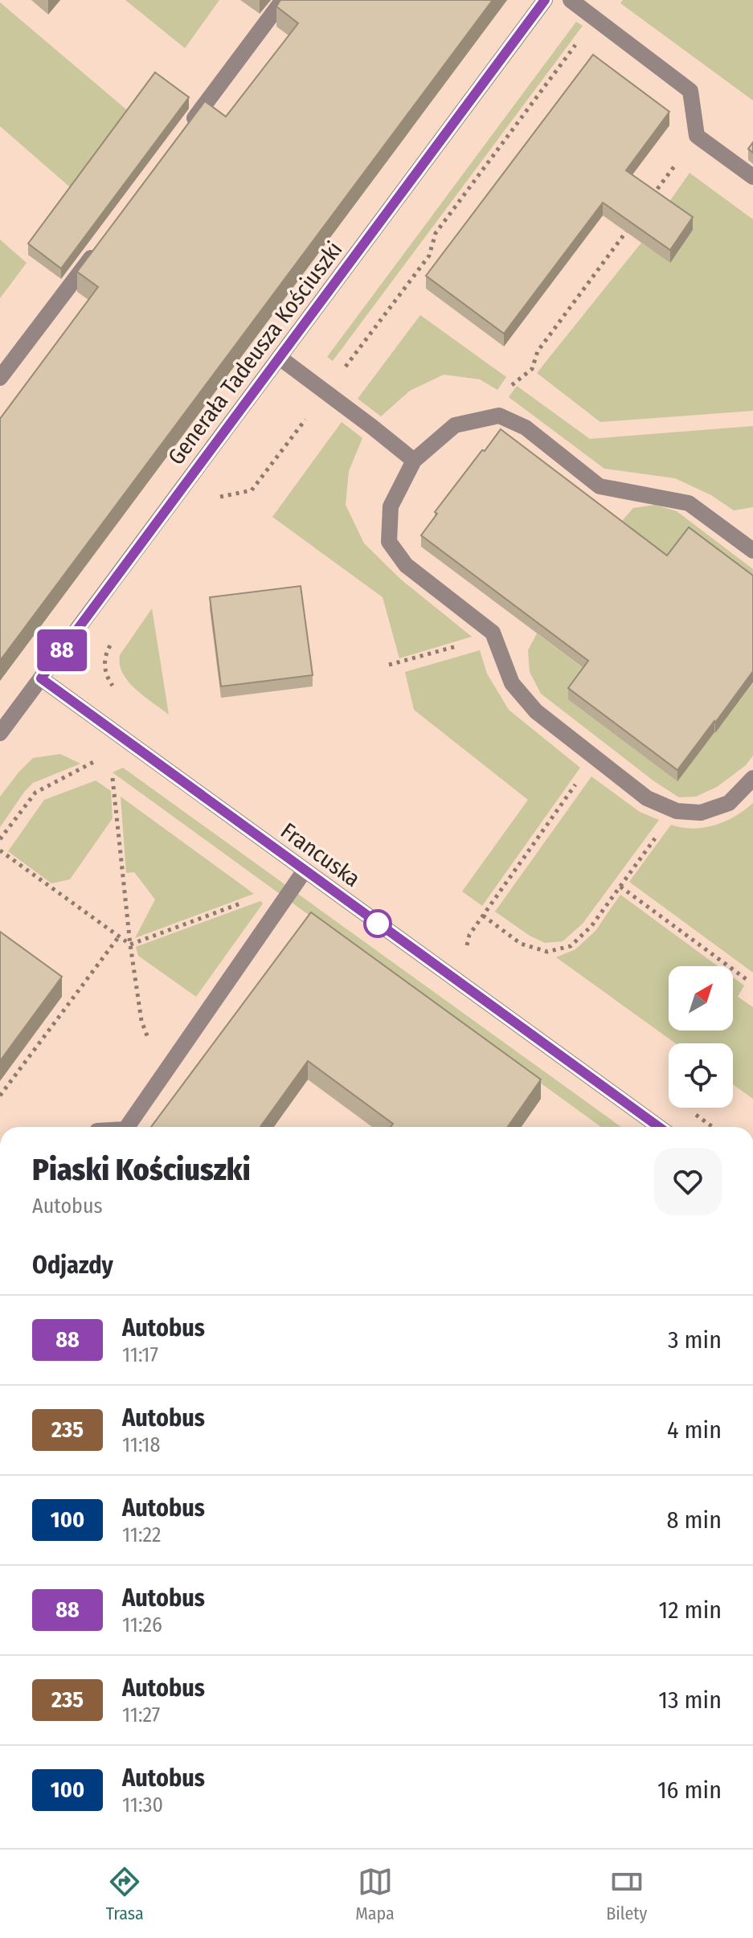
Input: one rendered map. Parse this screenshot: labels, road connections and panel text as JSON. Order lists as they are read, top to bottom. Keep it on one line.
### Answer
{"streets":{"street":["Generała Tadeusza Kościuszki","Francuska"]},"crossings":[["Generała Tadeusza Kościuszki","Francuska"]],"lines":["bus line 88"],"north":"top right","page":{"on_map":"88","heading":[["Piaski Kościuszki","Autobus"],"Odjazdy"],"list":[{"mark":"88","name":"Autobus","note":"11:17","value":"3 min"},{"mark":"235","name":"Autobus","note":"11:18","value":"4 min"},{"mark":"100","name":"Autobus","note":"11:22","value":"8 min"},{"mark":"88","name":"Autobus","note":"11:26","value":"12 min"},{"mark":"235","name":"Autobus","note":"11:27","value":"13 min"},{"mark":"100","name":"Autobus","note":"11:30","value":"16 min"}],"tabs":["Trasa","Mapa","Bilety"]}}
